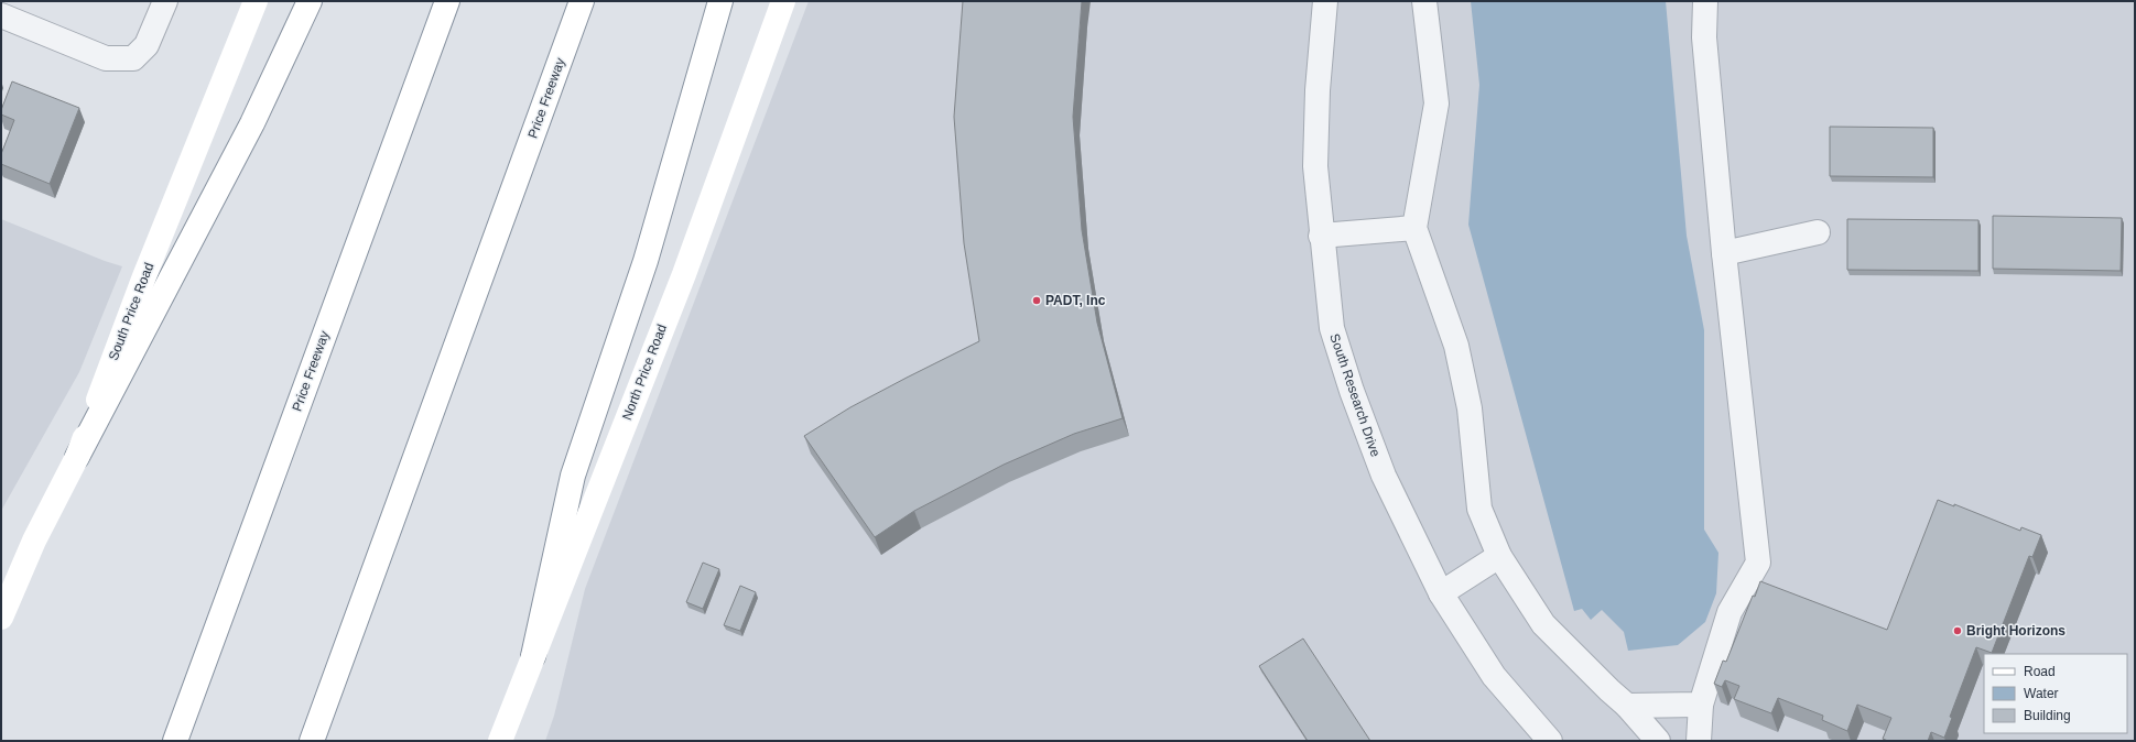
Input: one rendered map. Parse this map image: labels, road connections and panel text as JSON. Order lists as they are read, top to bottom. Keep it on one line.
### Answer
{"streets":{"main road":["Price Freeway","South Price Road","North Price Road"],"street":["South Research Drive"]},"places":["PADT, Inc","Bright Horizons"],"legend":["Road","Water","Building"]}
